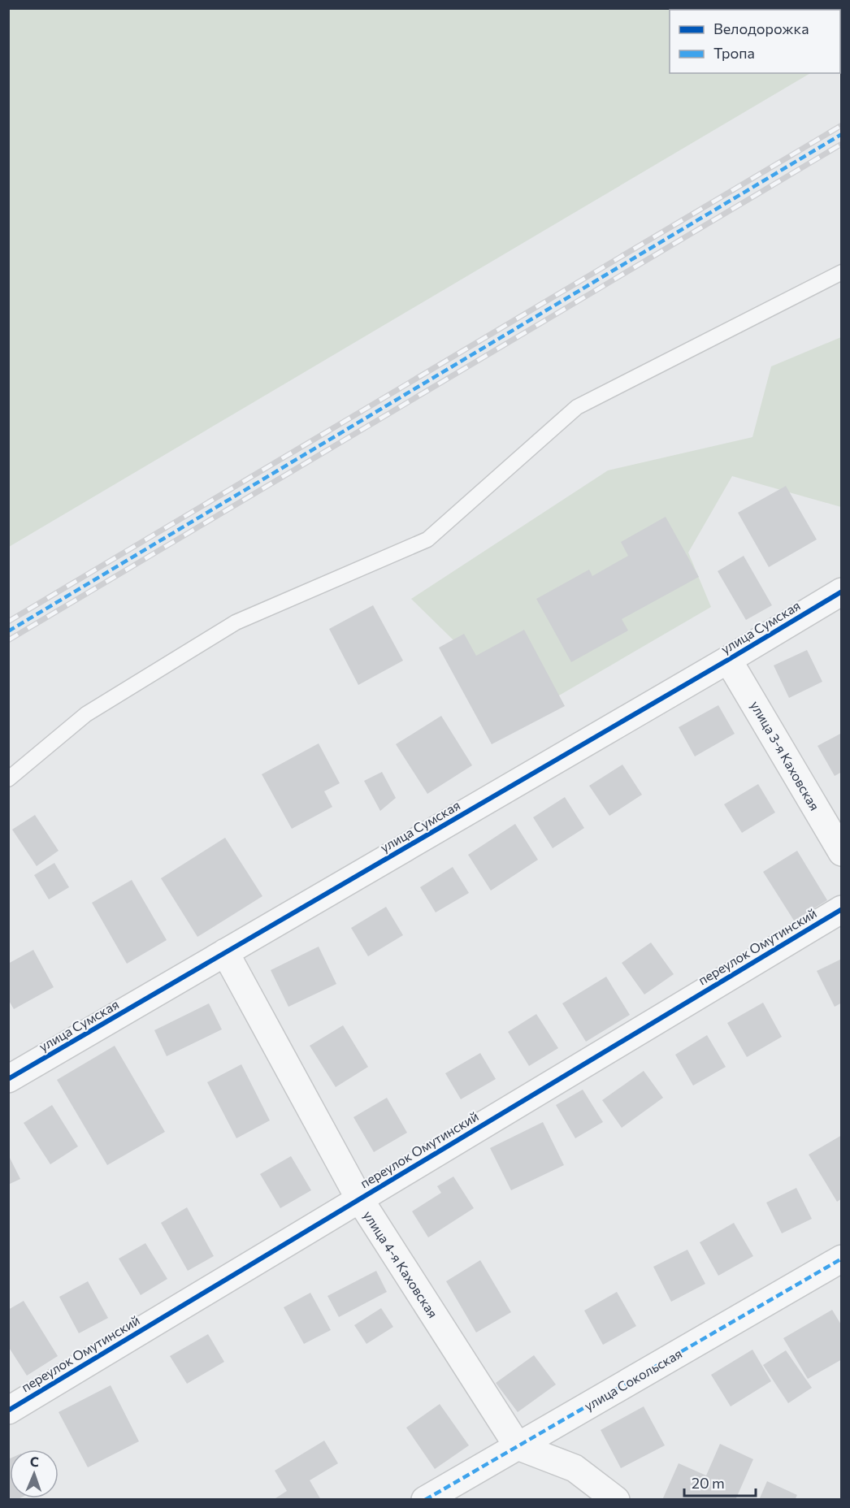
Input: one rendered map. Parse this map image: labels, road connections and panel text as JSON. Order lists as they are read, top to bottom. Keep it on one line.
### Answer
{"streets":{"street":["улица Сумская","улица 3-я Каховская","переулок Омутинский","улица 4-я Каховская","улица Сокольская"]},"crossings":[["улица Сумская","улица 3-я Каховская"],["улица Сумская","улица 4-я Каховская"],["переулок Омутинский","улица 4-я Каховская"],["улица 4-я Каховская","улица Сокольская"]],"legend":["Велодорожка","Тропа"],"scale_bar":"20 m","north":"top"}
